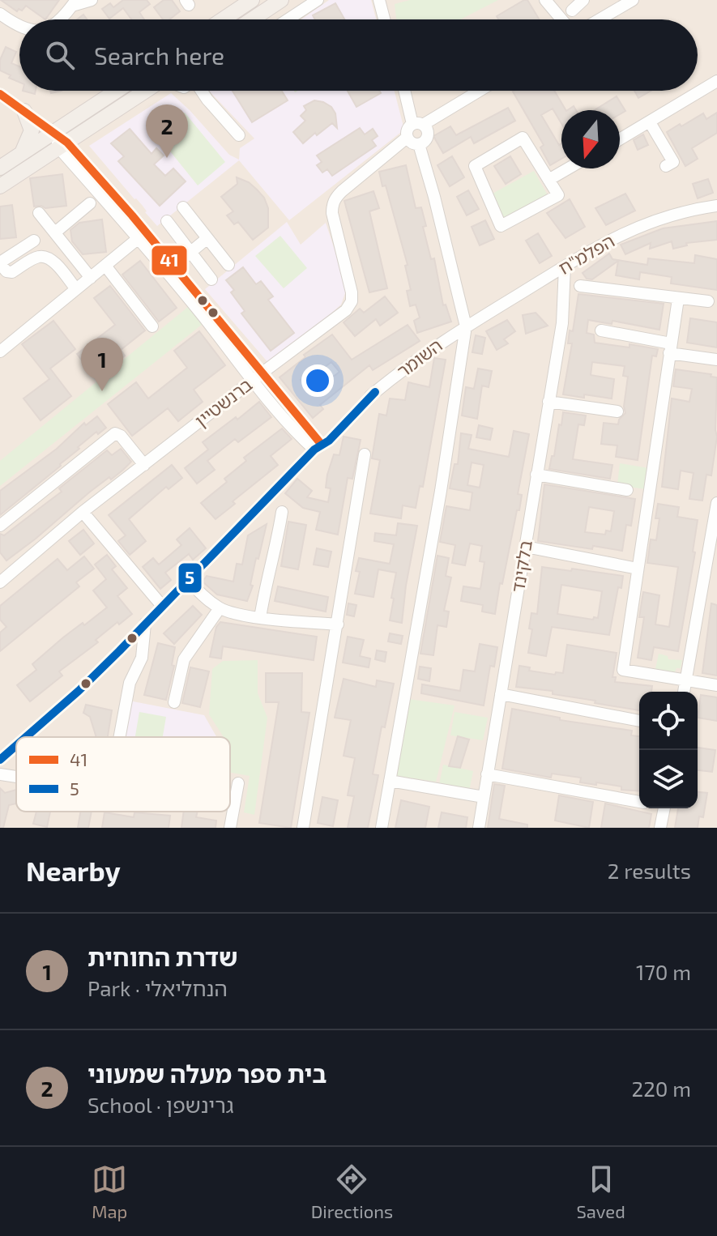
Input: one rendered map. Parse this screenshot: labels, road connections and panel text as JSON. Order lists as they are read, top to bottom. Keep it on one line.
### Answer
{"streets":{"street":["הפלמ\"ח","השומר","ברנשטיין","בלקינד"]},"crossings":[["הפלמ\"ח","השומר"],["הפלמ\"ח","בלקינד"]],"lines":["transit line 41","transit line 5"],"legend":["41","5"],"north":"bottom","page":{"search":"Search here","pins":["2","1"],"heading":["Nearby","2 results"],"list":[{"mark":"1","name":"שדרת החוחית","note":"Park · הנחליאלי","value":"170 m"},{"mark":"2","name":"בית ספר מעלה שמעוני","note":"School · גרינשפן","value":"220 m"}],"nav":["Map","Directions","Saved"]}}
